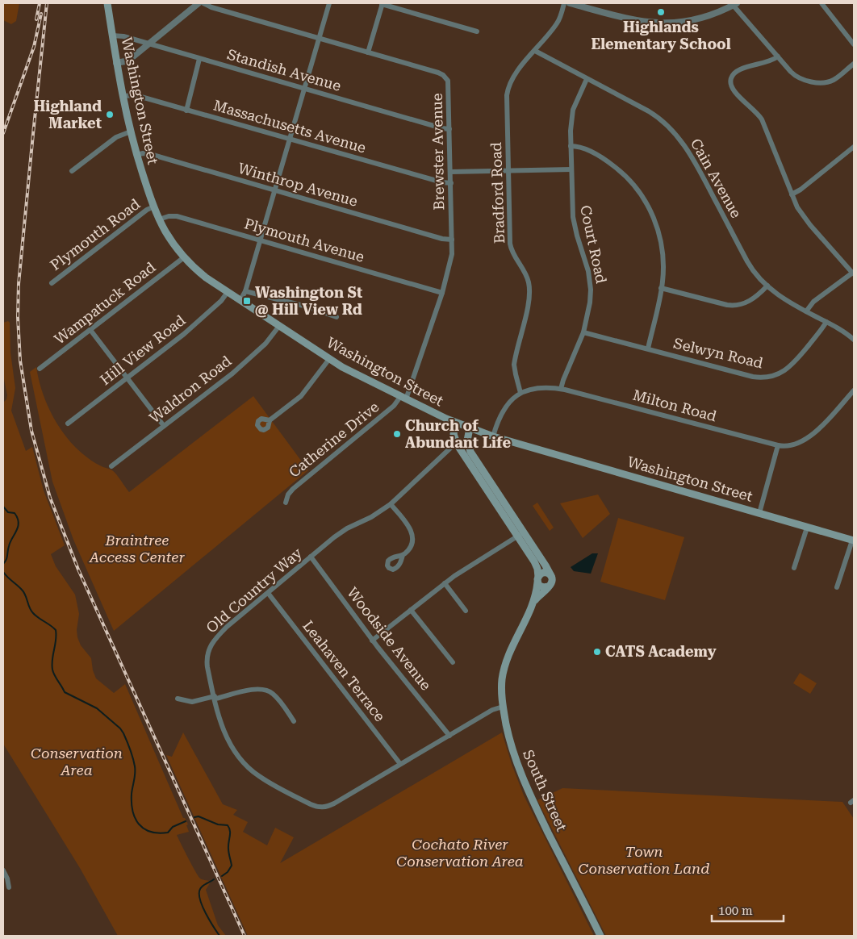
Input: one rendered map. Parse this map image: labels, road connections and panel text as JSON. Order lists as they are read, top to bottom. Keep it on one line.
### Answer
{"streets":{"main road":["Washington Street","South Street"],"street":["Standish Avenue","Massachusetts Avenue","Brewster Avenue","Cain Avenue","Winthrop Avenue","Bradford Road","Plymouth Road","Plymouth Avenue","Court Road","Wampatuck Road","Hill View Road","Selwyn Road","Waldron Road","Milton Road","Catherine Drive","Old Country Way","Woodside Avenue","Leahaven Terrace"]},"crossings":[["Standish Avenue","Washington Street"],["Standish Avenue","Brewster Avenue"],["Washington Street","Massachusetts Avenue"],["Washington Street","Brewster Avenue"],["Washington Street","Winthrop Avenue"],["Washington Street","Plymouth Road"],["Washington Street","Plymouth Avenue"],["Washington Street","Wampatuck Road"],["Washington Street","Hill View Road"],["Washington Street","Waldron Road"],["Washington Street","Catherine Drive"],["Massachusetts Avenue","Brewster Avenue"],["Brewster Avenue","Winthrop Avenue"],["Brewster Avenue","Plymouth Avenue"],["Brewster Avenue","Catherine Drive"],["Cain Avenue","Bradford Road"],["Cain Avenue","Court Road"],["Cain Avenue","Selwyn Road"],["Bradford Road","Milton Road"],["Court Road","Selwyn Road"],["Court Road","Milton Road"],["Old Country Way","Woodside Avenue"],["Old Country Way","Leahaven Terrace"],["Old Country Way","South Street"]],"parks":["Braintree Access Center","Conservation Area","Cochato River Conservation Area","Town Conservation Land"],"places":{"other":["Highlands Elementary School","Highland Market","Church of Abundant Life","CATS Academy"],"transit":["Washington St @ Hill View Rd"]},"scale_bar":"100 m"}
